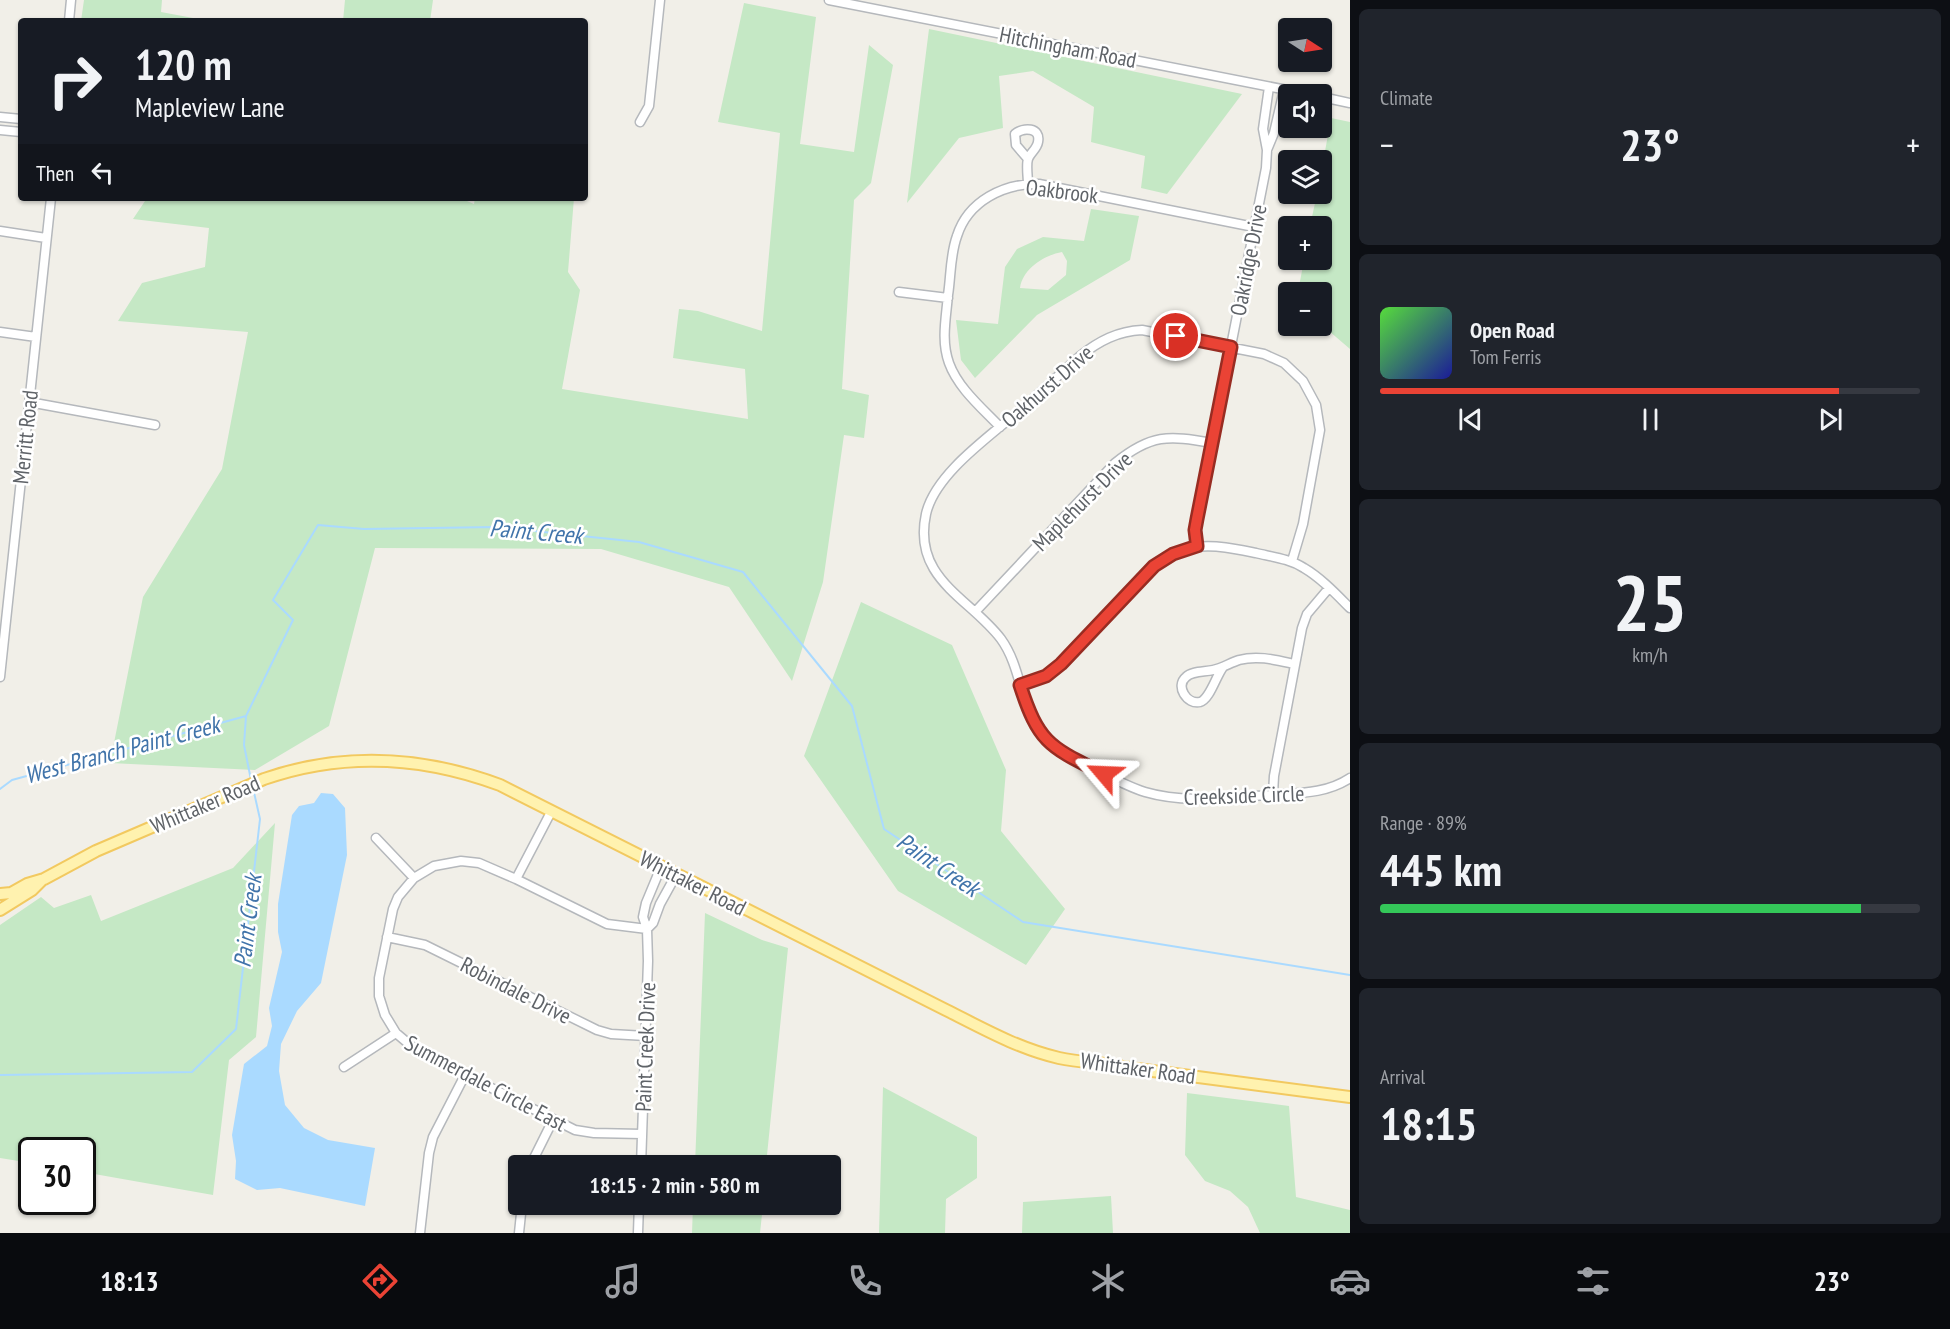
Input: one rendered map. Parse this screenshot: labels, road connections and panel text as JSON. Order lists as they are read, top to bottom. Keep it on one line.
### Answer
{"streets":{"main road":["Whittaker Road"],"street":["Hitchingham Road","Oakbrook","Oakridge Drive","Oakhurst Drive","Merritt Road","Maplehurst Drive","Creekside Circle","Robindale Drive","Paint Creek Drive","Summerdale Circle East"]},"crossings":[["Hitchingham Road","Oakridge Drive"],["Oakbrook","Oakridge Drive"],["Oakbrook","Oakhurst Drive"],["Oakridge Drive","Oakhurst Drive"],["Oakridge Drive","Maplehurst Drive"],["Oakhurst Drive","Maplehurst Drive"],["Oakhurst Drive","Creekside Circle"],["Maplehurst Drive","Creekside Circle"],["Whittaker Road","Paint Creek Drive"],["Robindale Drive","Paint Creek Drive"],["Robindale Drive","Summerdale Circle East"],["Paint Creek Drive","Summerdale Circle East"]],"water":["Paint Creek","West Branch Paint Creek"],"north":"right","page":{"tile":["Climate",["25","km/h"],["Range · 89%","445 km"],["Arrival","18:15"]],"map_buttons":["+","−"],"turn":["120 m","Mapleview Lane"],"heat":["−","23°","+"],"then":"Then","song":["Open Road","Tom Ferris"],"limit":"30","trip":"18:15 · 2 min · 580 m","tabs":["18:13","23°"]}}
